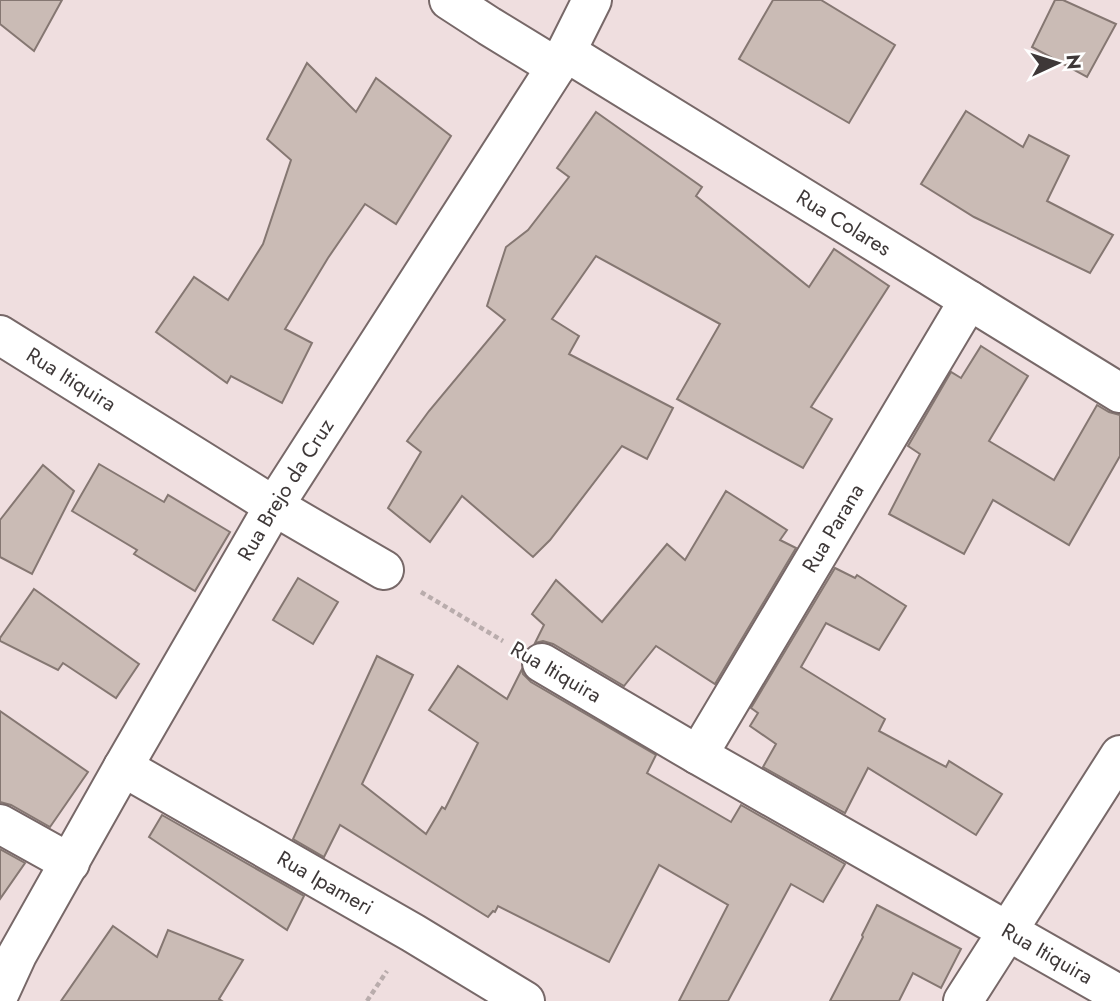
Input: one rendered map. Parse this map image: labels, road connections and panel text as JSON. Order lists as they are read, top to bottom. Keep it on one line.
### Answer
{"streets":{"street":["Rua Colares","Rua Itiquira","Rua Brejo da Cruz","Rua Parana","Rua Ipameri"]},"crossings":[["Rua Colares","Rua Brejo da Cruz"],["Rua Colares","Rua Parana"],["Rua Itiquira","Rua Brejo da Cruz"],["Rua Itiquira","Rua Parana"],["Rua Brejo da Cruz","Rua Ipameri"]],"north":"right"}
